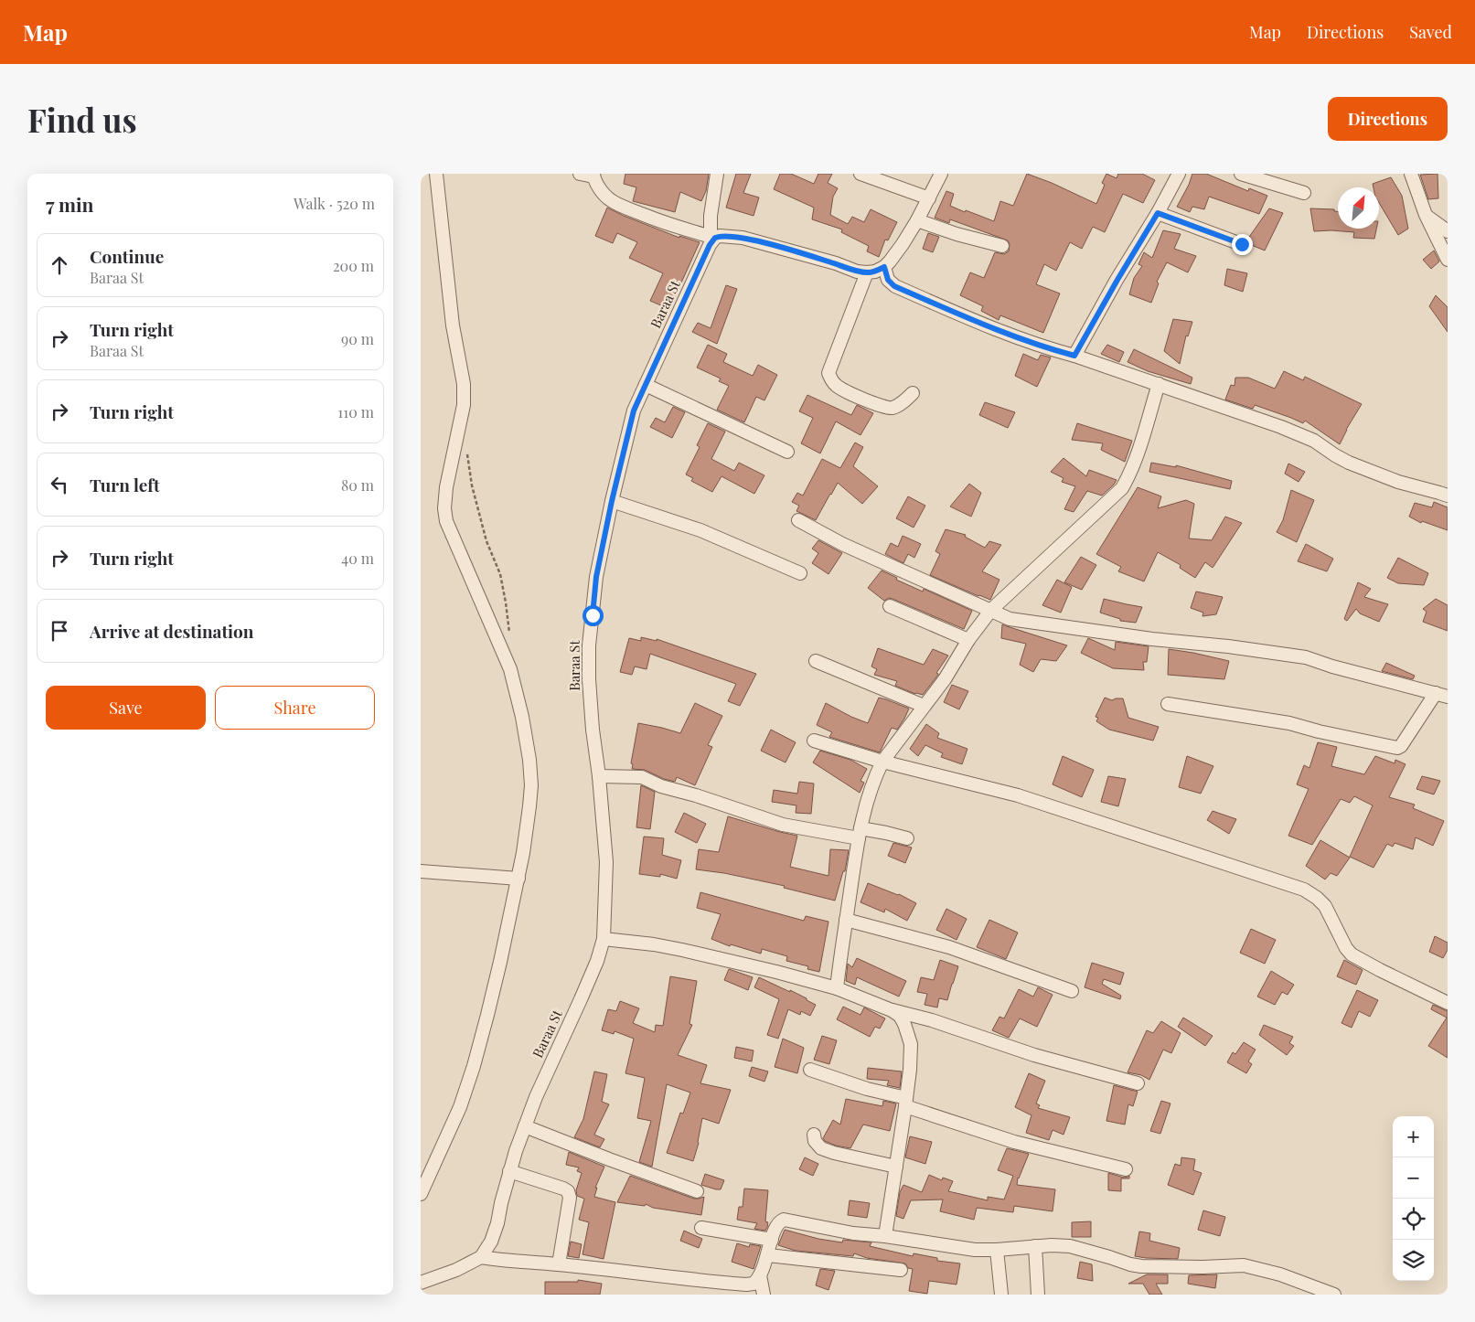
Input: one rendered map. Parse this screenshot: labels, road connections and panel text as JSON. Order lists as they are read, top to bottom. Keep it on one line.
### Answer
{"streets":{"street":["Baraa St"]},"north":"top right","page":{"header":"Map","nav":["Map","Directions","Saved"],"buttons":["Directions",["Save","Share"]],"title":"Find us","heading":["7 min","Walk · 520 m"],"list":[["Continue","Baraa St","200 m"],["Turn right","Baraa St","90 m"],["Turn right","110 m"],["Turn left","80 m"],["Turn right","40 m"],"Arrive at destination"],"map_buttons":["+","−"]}}
